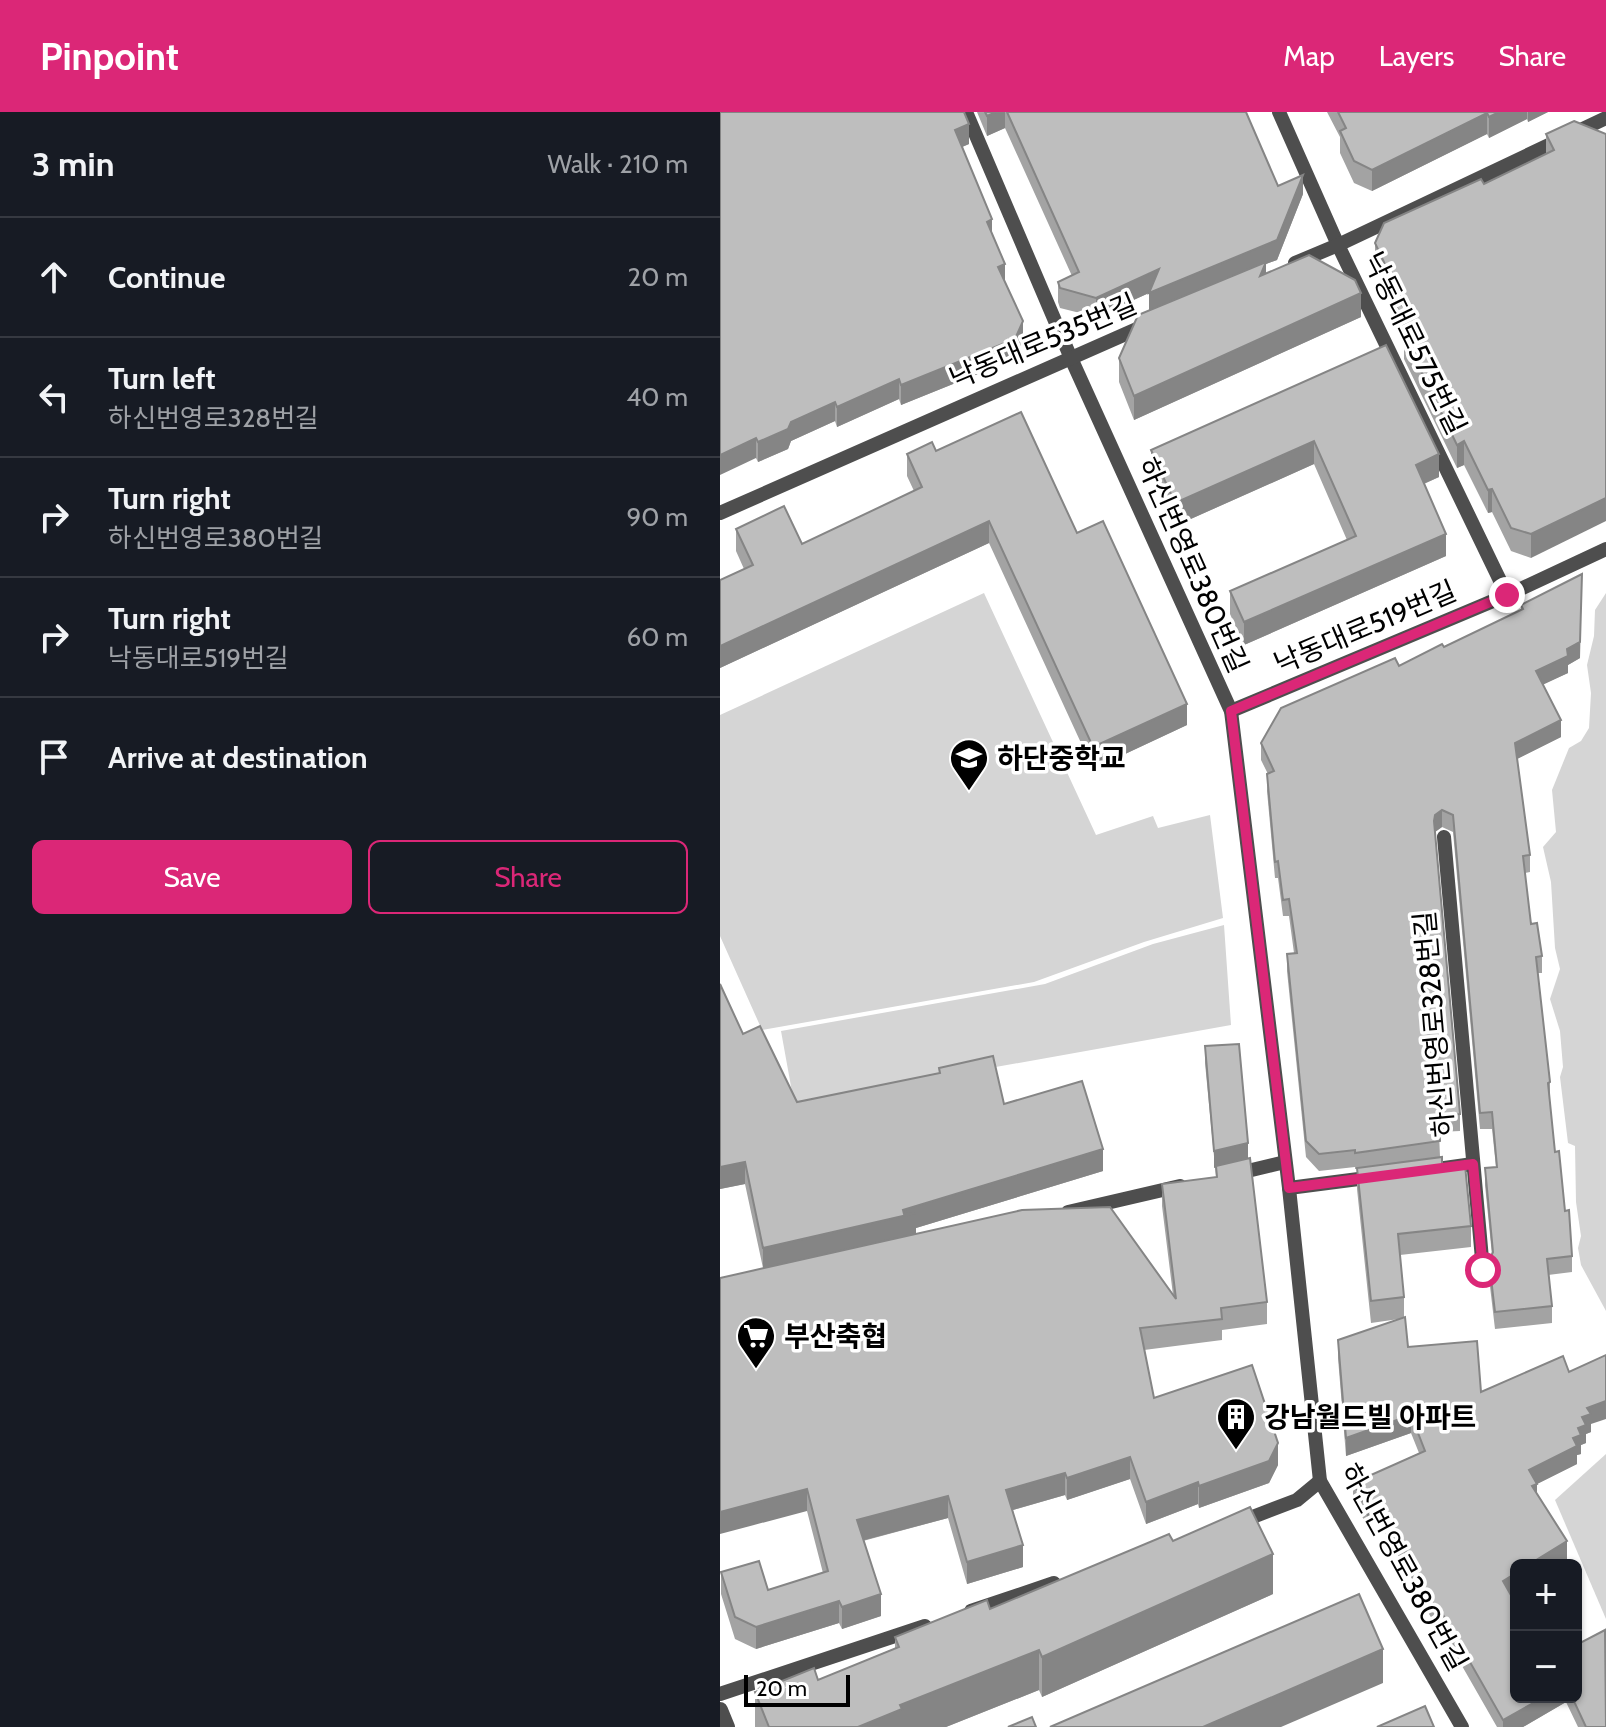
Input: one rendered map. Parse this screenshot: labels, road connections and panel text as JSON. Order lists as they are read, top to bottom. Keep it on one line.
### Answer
{"streets":{"lane":["낙동대로535번길","낙동대로575번길","하신번영로380번길","낙동대로519번길","하신번영로328번길"]},"crossings":[["낙동대로535번길","하신번영로380번길"],["낙동대로575번길","낙동대로519번길"],["하신번영로380번길","낙동대로519번길"],["하신번영로380번길","하신번영로328번길"]],"places":{"school or university":["하단중학교"],"supermarket":["부산축협"],"building":["강남월드빌 아파트"]},"scale_bar":"20 m","page":{"header":"Pinpoint","nav":["Map","Layers","Share"],"heading":["3 min","Walk · 210 m"],"list":[["Continue","20 m"],["Turn left","하신번영로328번길","40 m"],["Turn right","하신번영로380번길","90 m"],["Turn right","낙동대로519번길","60 m"],"Arrive at destination"],"buttons":["Save","Share"],"map_buttons":["+","−"],"scale":"20 m"}}
